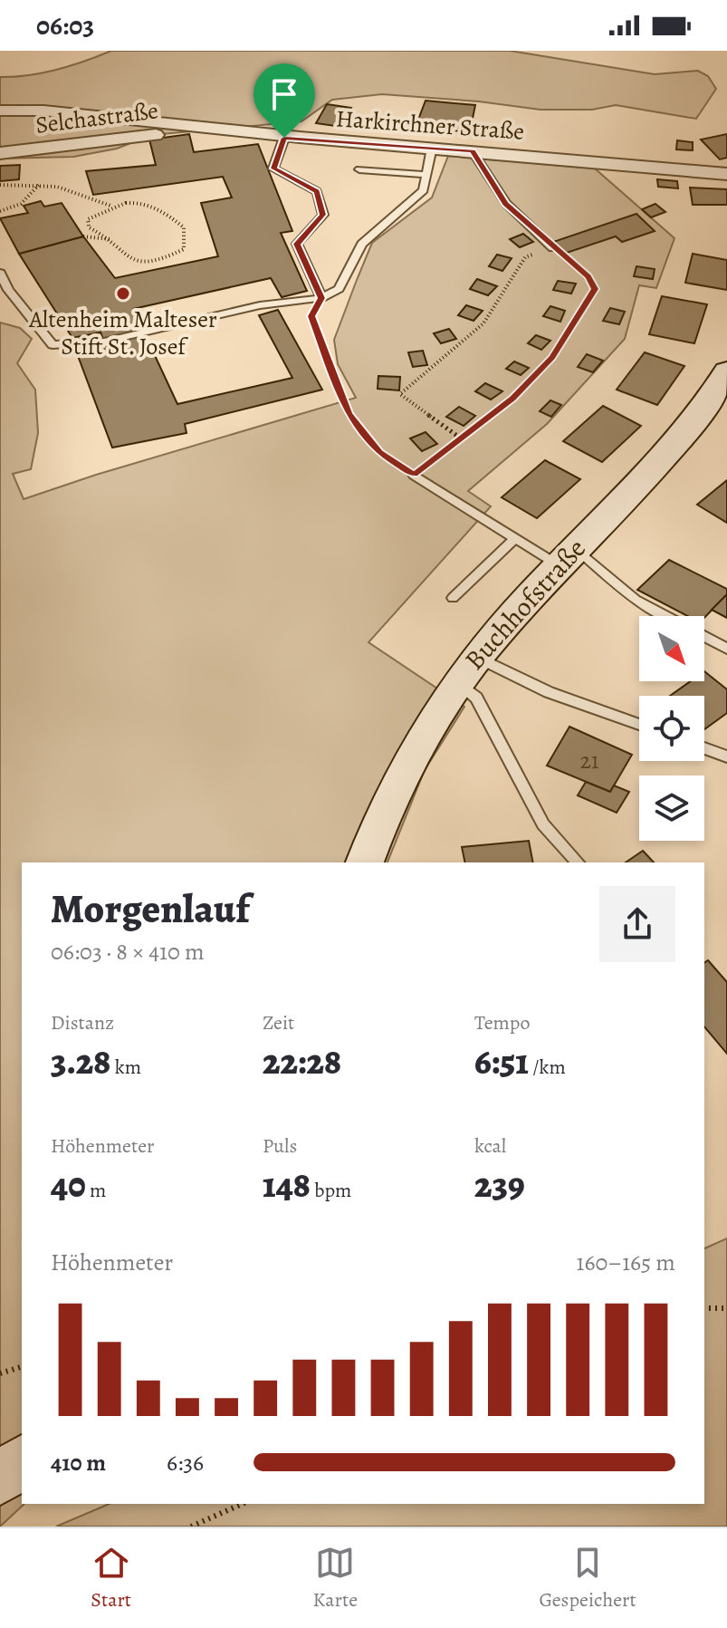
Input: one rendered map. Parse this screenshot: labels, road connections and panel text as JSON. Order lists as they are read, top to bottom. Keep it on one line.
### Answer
{"streets":{"main road":["Buchhofstraße"],"street":["Selchastraße","Harkirchner Straße"]},"crossings":[["Selchastraße","Harkirchner Straße"]],"places":["Altenheim Malteser Stift St. Josef"],"house_numbers":["21"],"north":"bottom right","page":{"status":"06:03","heading":["Morgenlauf","06:03 · 8 × 410 m"],"stats":[["Distanz","3.28 km"],["Zeit","22:28"],["Tempo","6:51 /km"],["Höhenmeter","40 m"],["Puls","148 bpm"],["kcal","239"]],"chart":["Höhenmeter","160–165 m"],"list":[{"name":"410 m","note":"6:36"}],"tabs":["Start","Karte","Gespeichert"]}}
